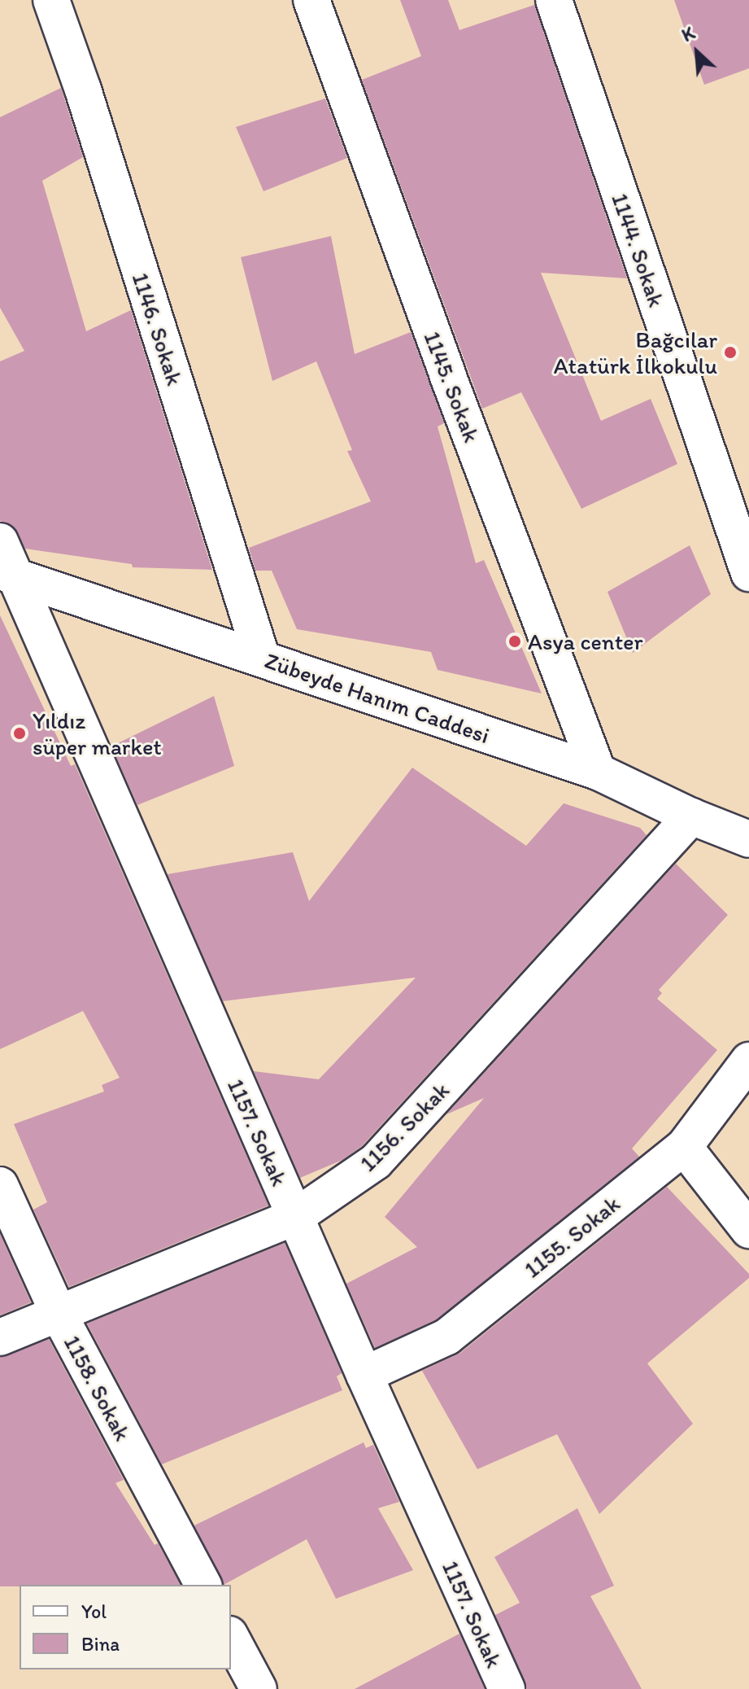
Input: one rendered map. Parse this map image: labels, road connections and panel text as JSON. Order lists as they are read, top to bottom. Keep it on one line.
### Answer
{"streets":{"street":["1144. Sokak","1146. Sokak","1145. Sokak","Zübeyde Hanım Caddesi","1156. Sokak","1157. Sokak","1155. Sokak","1158. Sokak"]},"crossings":[["1146. Sokak","Zübeyde Hanım Caddesi"],["1145. Sokak","Zübeyde Hanım Caddesi"],["Zübeyde Hanım Caddesi","1156. Sokak"],["Zübeyde Hanım Caddesi","1157. Sokak"],["1156. Sokak","1157. Sokak"],["1156. Sokak","1158. Sokak"],["1157. Sokak","1155. Sokak"]],"places":["Bağcılar Atatürk İlkokulu","Asya center","Yıldız süper market"],"legend":["Yol","Bina"],"north":"top left"}
